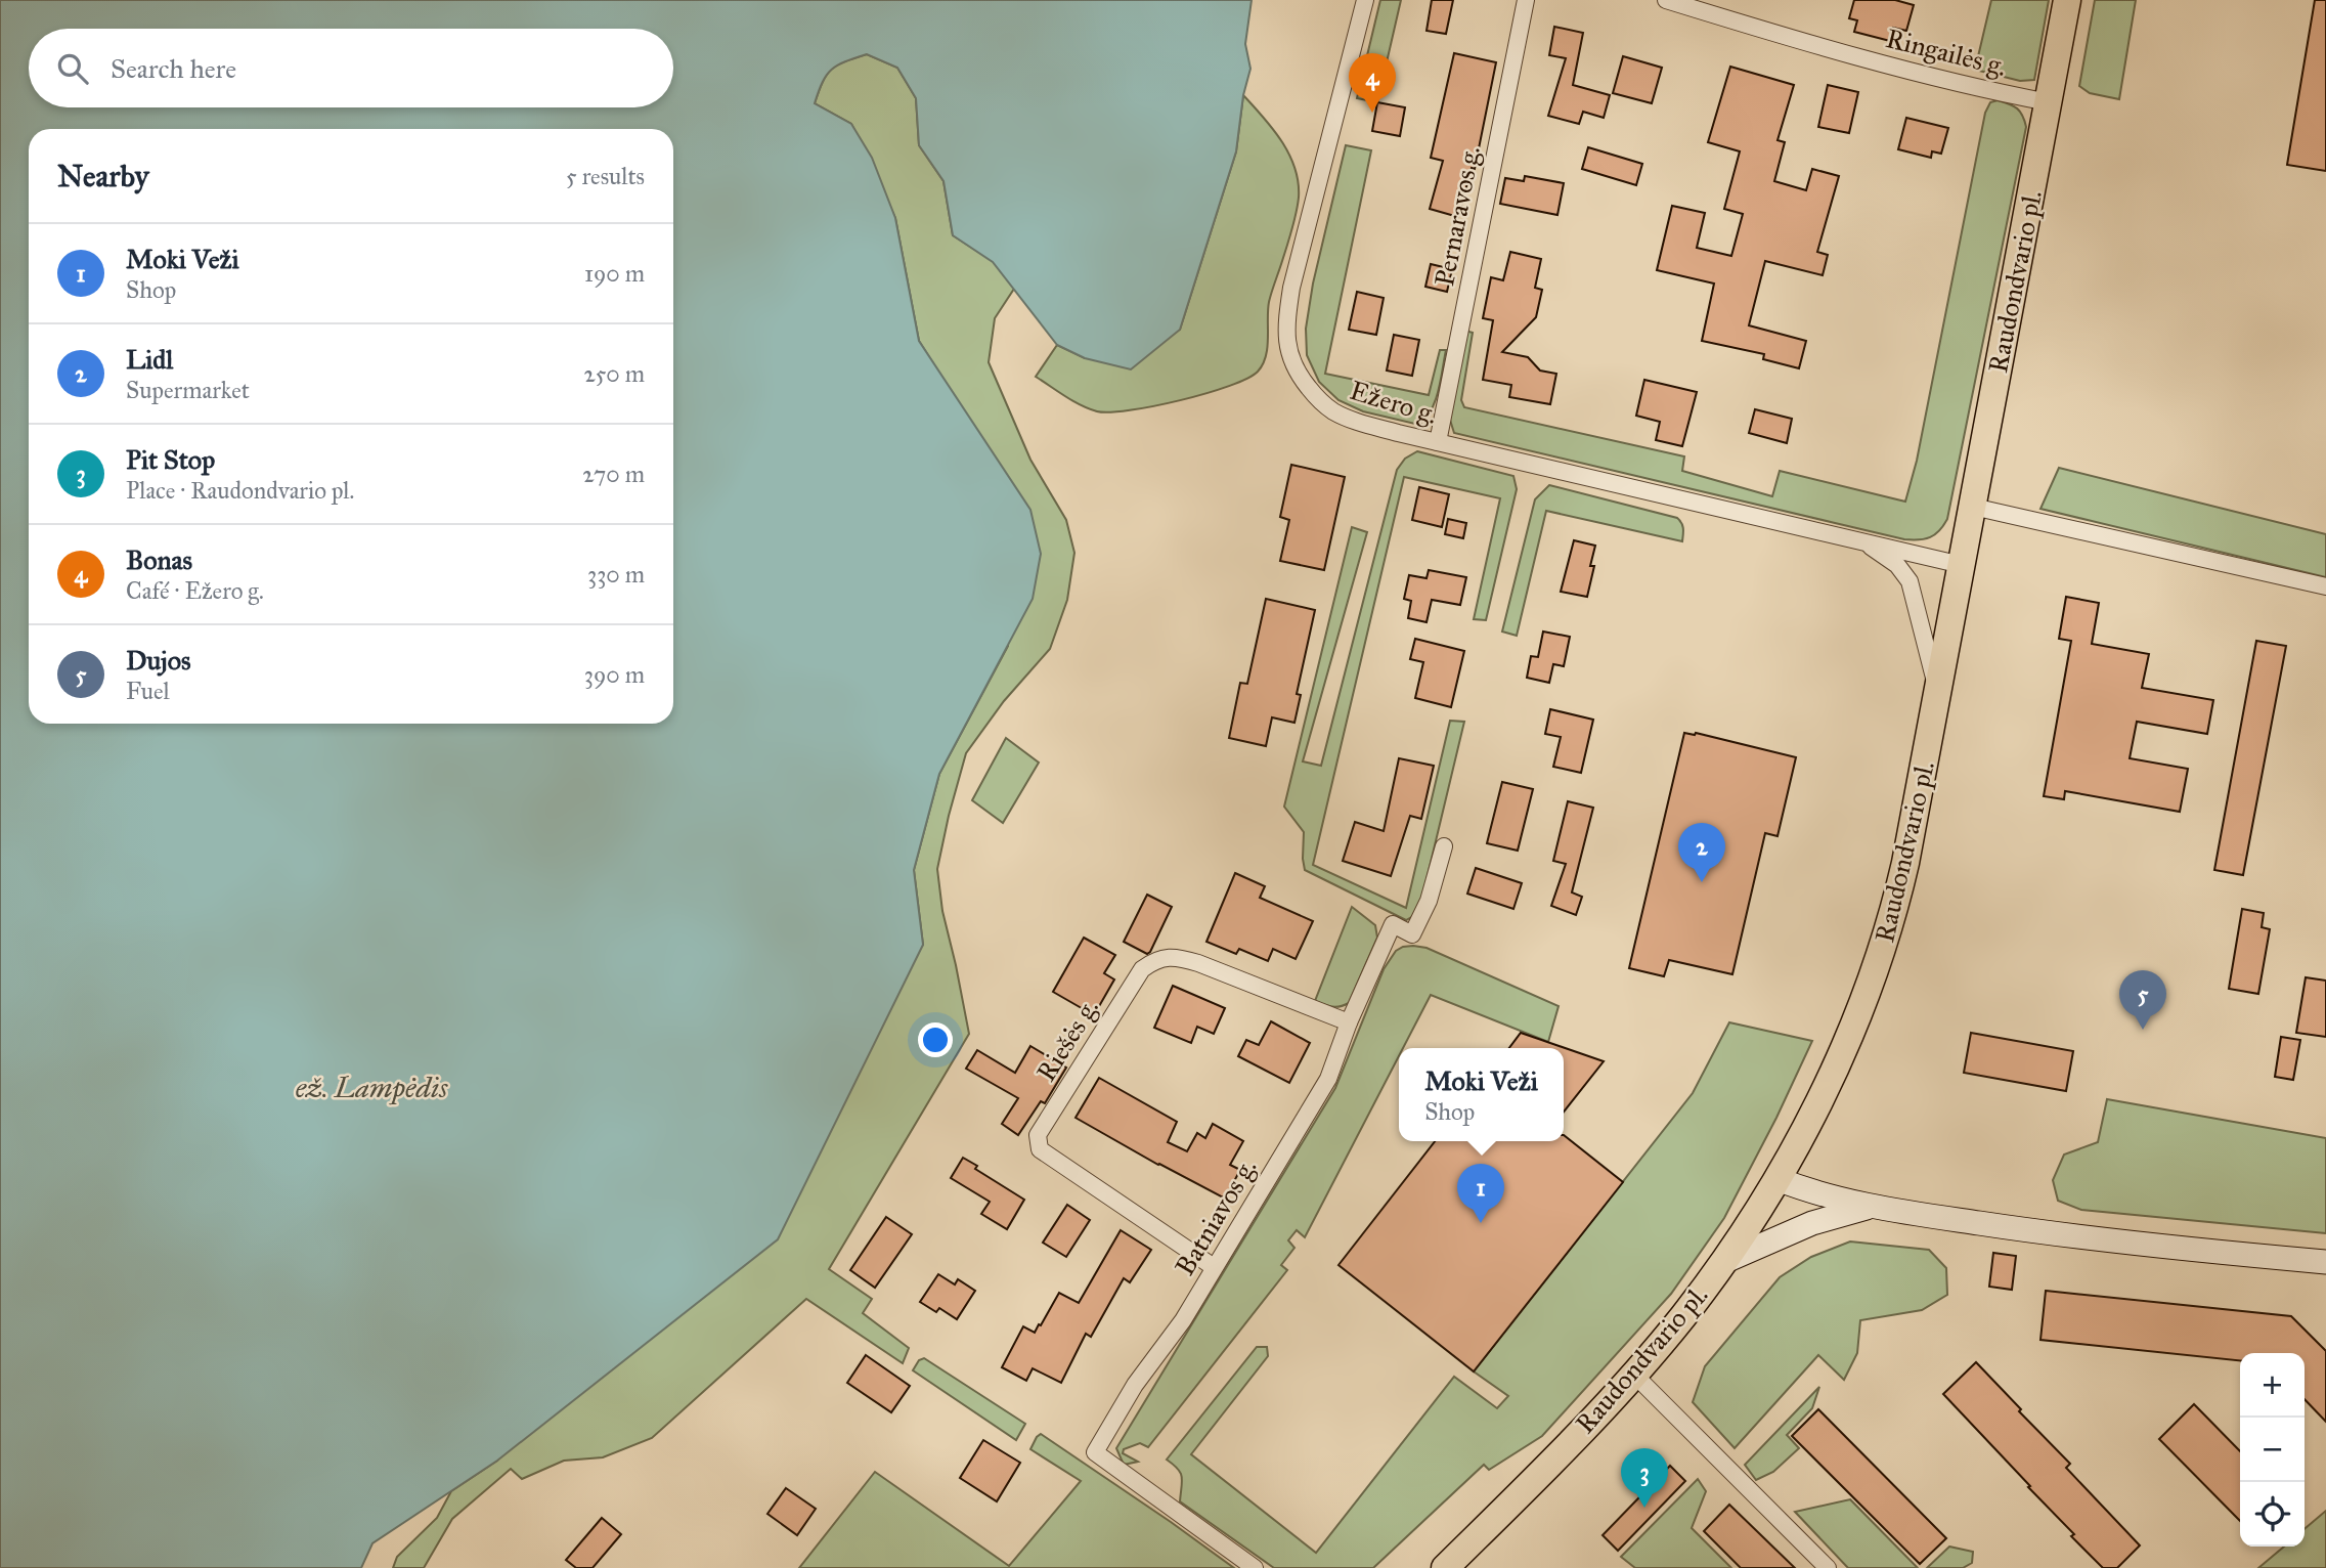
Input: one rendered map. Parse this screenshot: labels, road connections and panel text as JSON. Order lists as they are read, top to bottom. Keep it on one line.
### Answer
{"streets":{"main road":["Raudondvario pl."],"street":["Ringailės g.","Pernaravos g.","Ežero g.","Riešės g.","Batniavos g."]},"crossings":[["Ringailės g.","Raudondvario pl."],["Pernaravos g.","Ežero g."],["Raudondvario pl.","Ežero g."],["Riešės g.","Batniavos g."]],"water":["ež. Lampėdis"],"page":{"search":"Search here","pins":["4","2","5","1","3"],"heading":["Nearby","5 results"],"list":[{"mark":"1","name":"Moki Veži","note":"Shop","value":"190 m"},{"mark":"2","name":"Lidl","note":"Supermarket","value":"250 m"},{"mark":"3","name":"Pit Stop","note":"Place · Raudondvario pl.","value":"270 m"},{"mark":"4","name":"Bonas","note":"Café · Ežero g.","value":"330 m"},{"mark":"5","name":"Dujos","note":"Fuel","value":"390 m"}],"popup":["Moki Veži","Shop"],"map_buttons":["+","−"]}}
